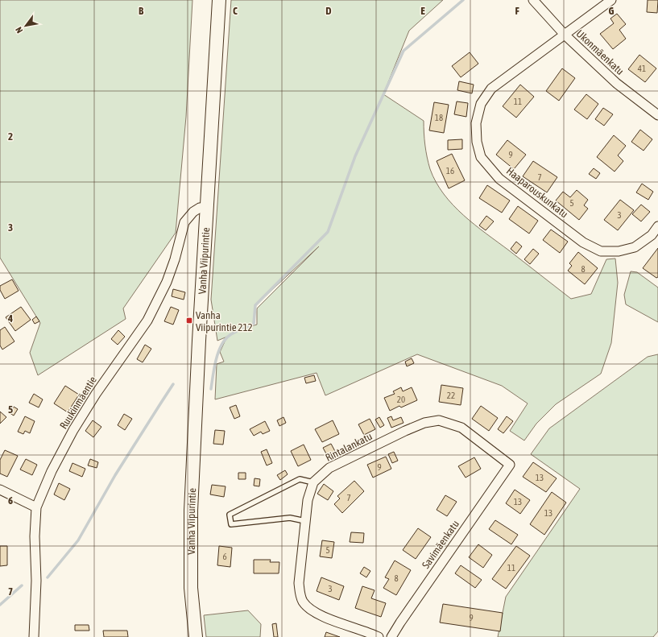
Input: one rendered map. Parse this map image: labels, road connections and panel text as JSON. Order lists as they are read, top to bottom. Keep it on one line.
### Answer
{"streets":{"street":["Ukonmäenkatu","Haaparouskunkatu","Vanha Viipurintie","Ruukinmäentie","Rintalankatu","Savimäenkatu"]},"crossings":[["Ukonmäenkatu","Haaparouskunkatu"],["Vanha Viipurintie","Ruukinmäentie"],["Rintalankatu","Savimäenkatu"]],"places":{"transit":["Vanha Viipurintie 212"]},"house_numbers":["41","11","18","9","16","7","5","3","8","22","20","9","13","7","13","13","5","6","11","8","3","9"],"north":"bottom left","grid":{"columns":["B","C","D","E","F","G"],"rows":["2","3","4","5","6","7"]}}
